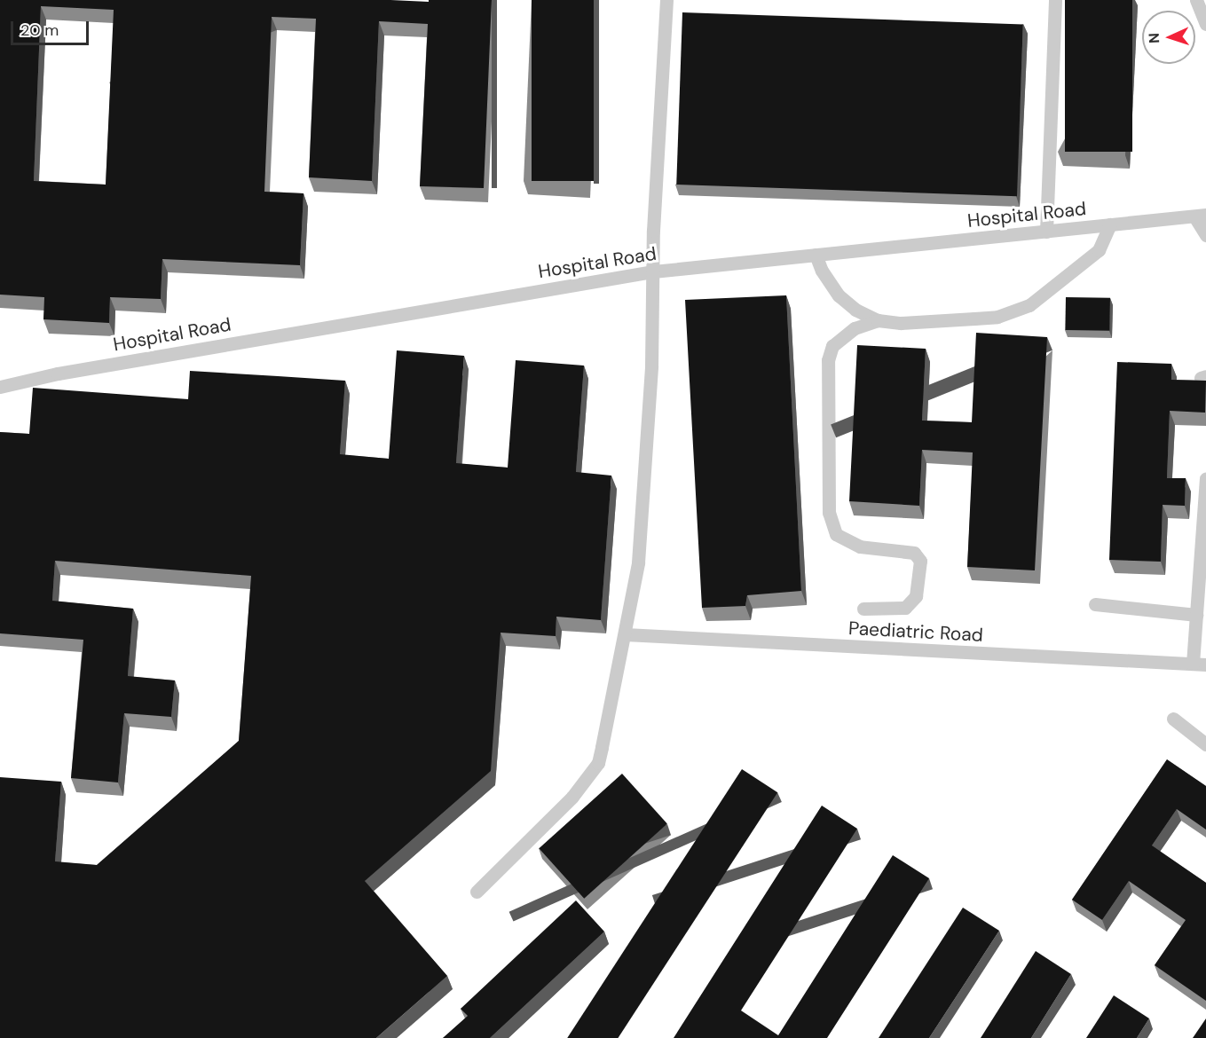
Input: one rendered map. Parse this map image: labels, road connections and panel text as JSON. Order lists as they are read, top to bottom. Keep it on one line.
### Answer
{"streets":{"lane":["Hospital Road","Paediatric Road"]},"scale_bar":"20 m","north":"left"}
